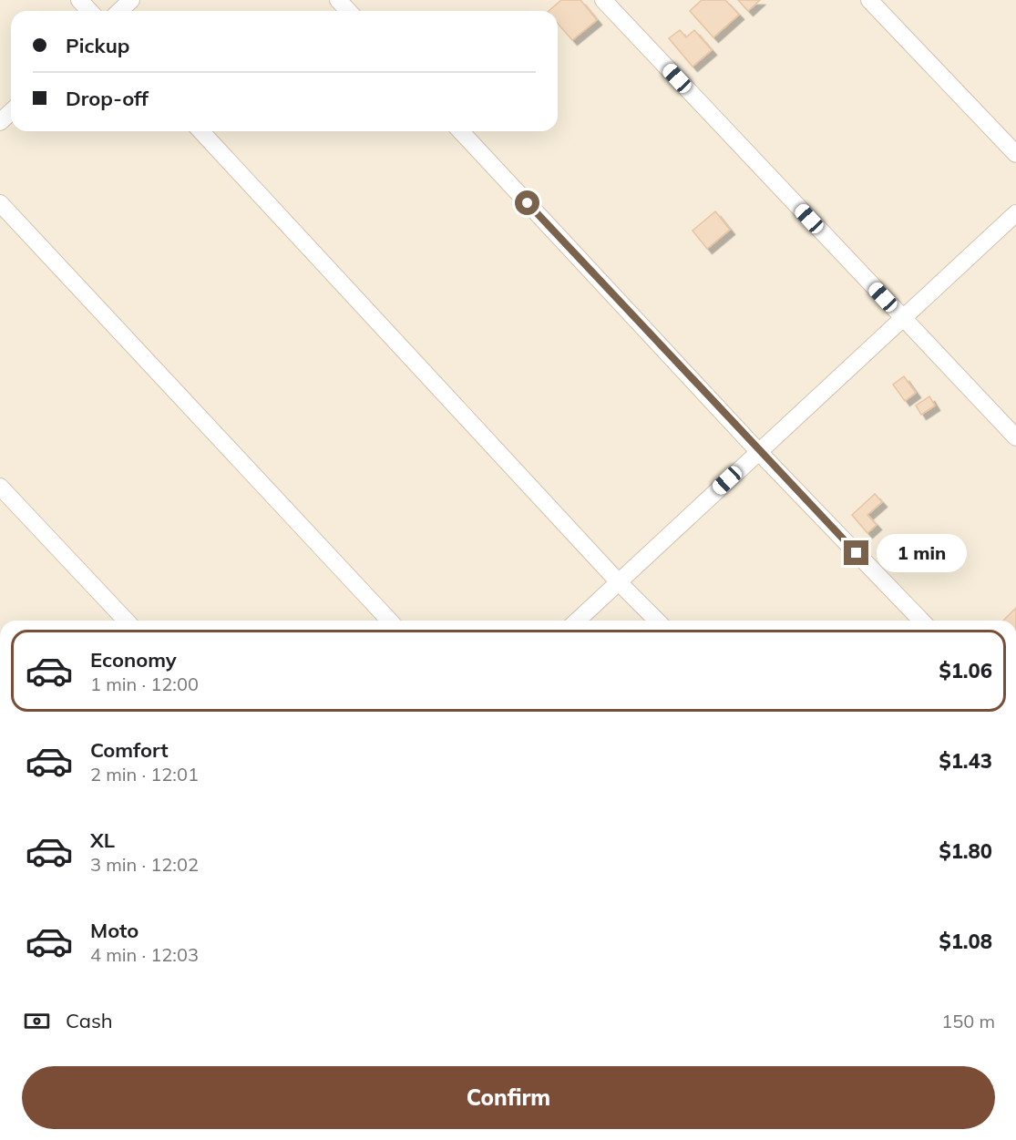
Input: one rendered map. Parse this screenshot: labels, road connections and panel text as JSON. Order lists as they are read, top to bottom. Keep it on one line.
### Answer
{"page":{"banner":["Pickup","Drop-off"],"bubble":"1 min","list":[{"name":"Economy","note":"1 min · 12:00","value":"$1.06"},{"name":"Comfort","note":"2 min · 12:01","value":"$1.43"},{"name":"XL","note":"3 min · 12:02","value":"$1.80"},{"name":"Moto","note":"4 min · 12:03","value":"$1.08"}],"pay":["Cash","150 m"],"buttons":"Confirm"}}
